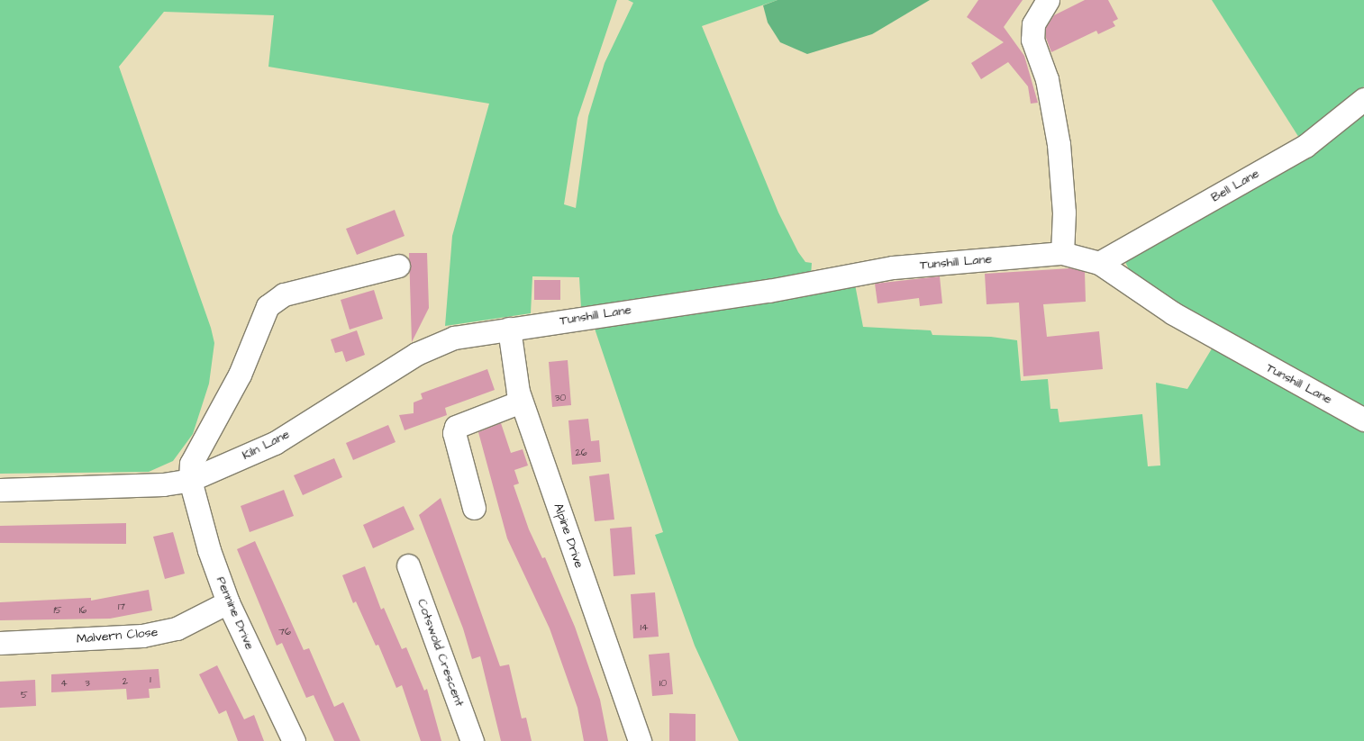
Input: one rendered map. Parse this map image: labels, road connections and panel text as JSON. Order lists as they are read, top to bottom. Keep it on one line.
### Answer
{"streets":{"street":["Bell Lane","Tunshill Lane","Kiln Lane","Alpine Drive","Pennine Drive","Malvern Close","Cotswold Crescent"]},"crossings":[["Bell Lane","Tunshill Lane"],["Tunshill Lane","Kiln Lane"],["Tunshill Lane","Alpine Drive"],["Kiln Lane","Alpine Drive"],["Kiln Lane","Pennine Drive"],["Pennine Drive","Malvern Close"]],"house_numbers":["30","26","17","15","16","14","76","1","2","4","3","10","5"]}
